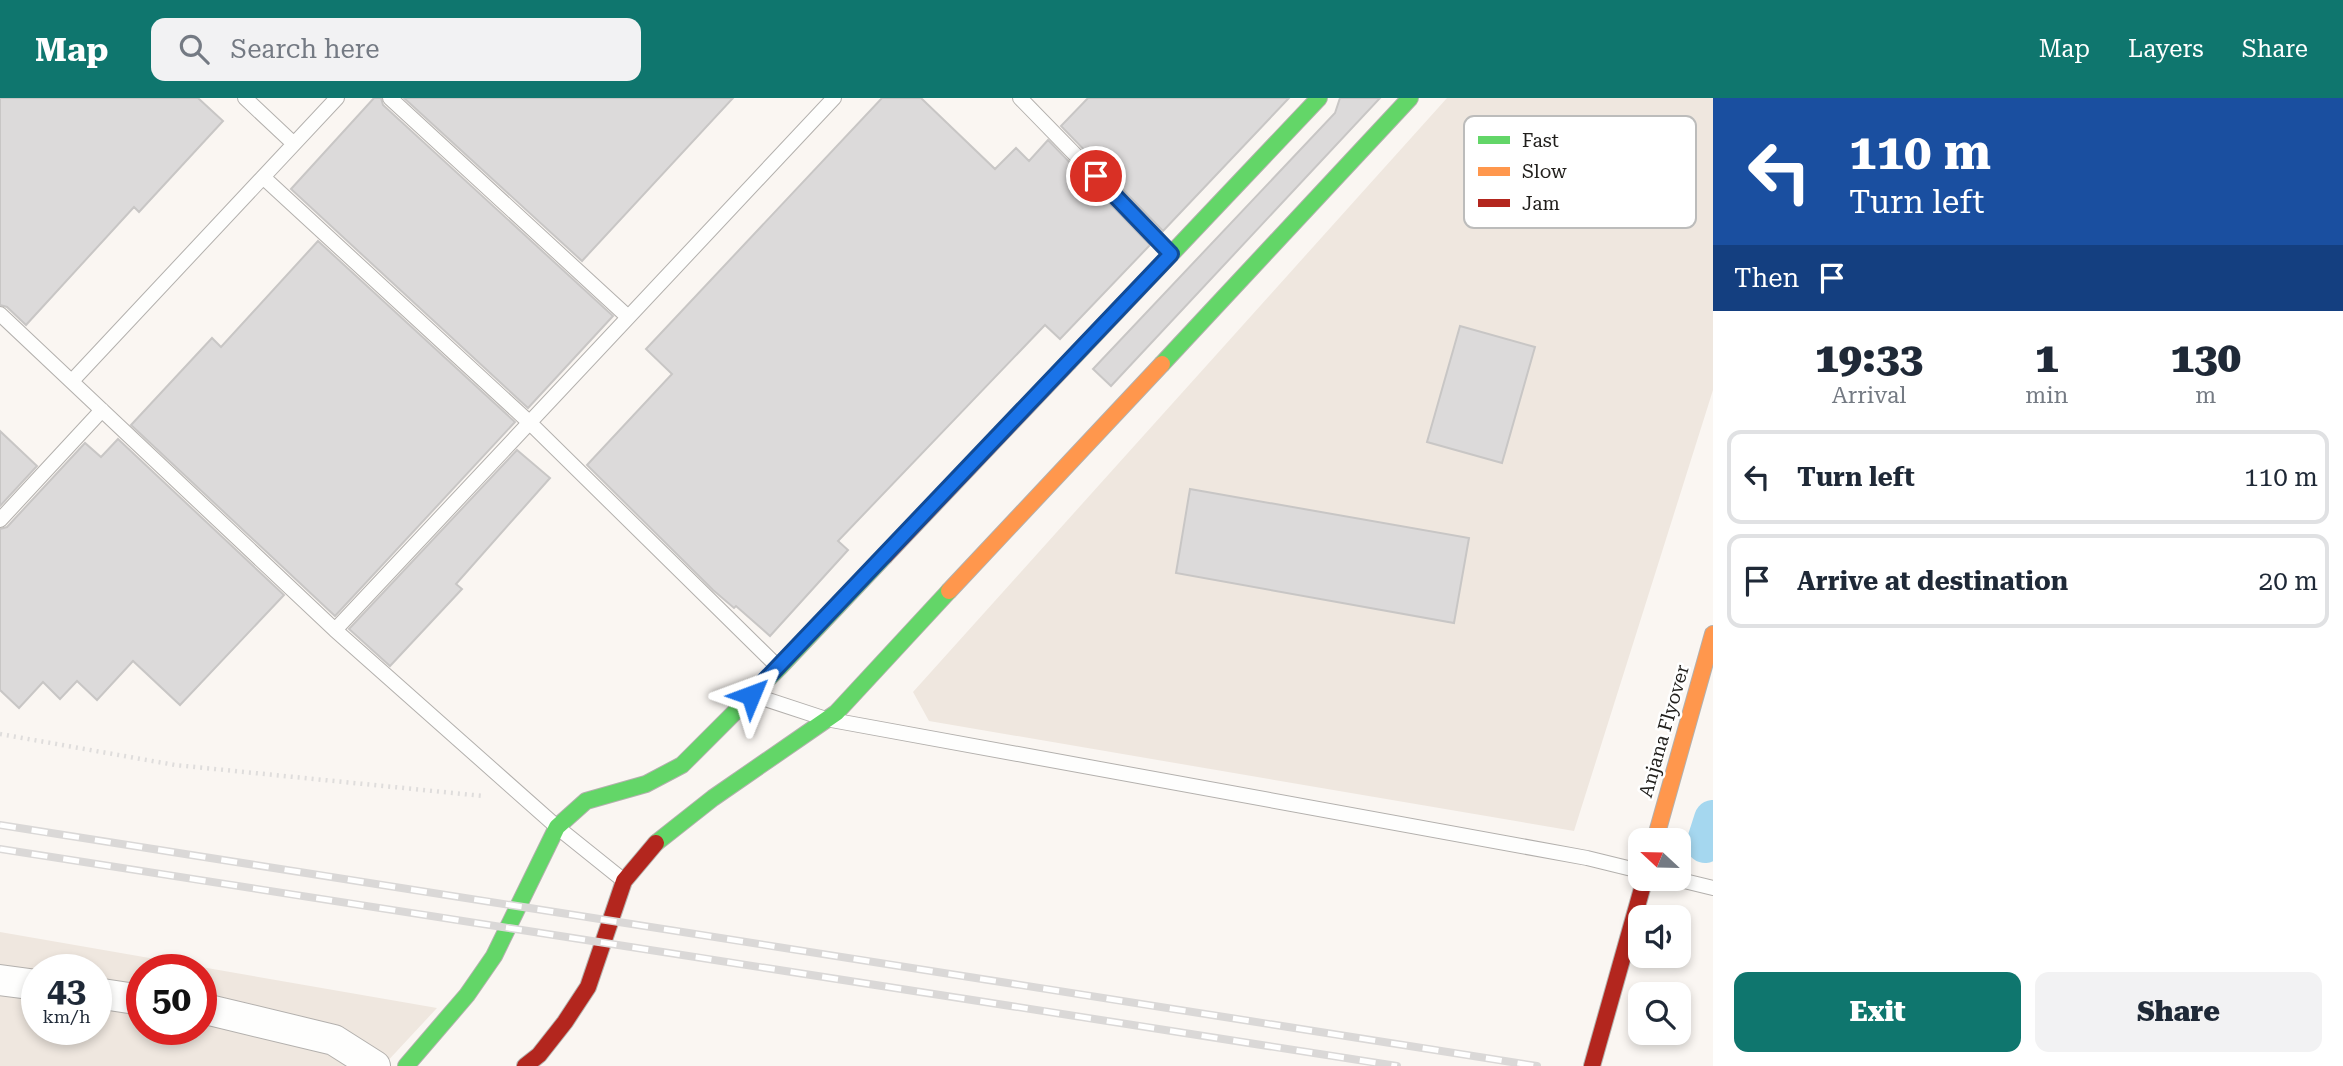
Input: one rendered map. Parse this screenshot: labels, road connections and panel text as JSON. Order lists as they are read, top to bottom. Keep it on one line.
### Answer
{"streets":{"main road":["Anjana Flyover"]},"legend":["Fast","Slow","Jam"],"north":"left","page":{"header":"Map","search":"Search here","nav":["Map","Layers","Share"],"turn":["110 m","Turn left"],"then":"Then","eta":["19:33","Arrival","1","min","130","m"],"list":[{"name":"Turn left","value":"110 m"},{"name":"Arrive at destination","value":"20 m"}],"speed":"43 km/h","limit":"50","buttons":["Exit","Share"]}}
